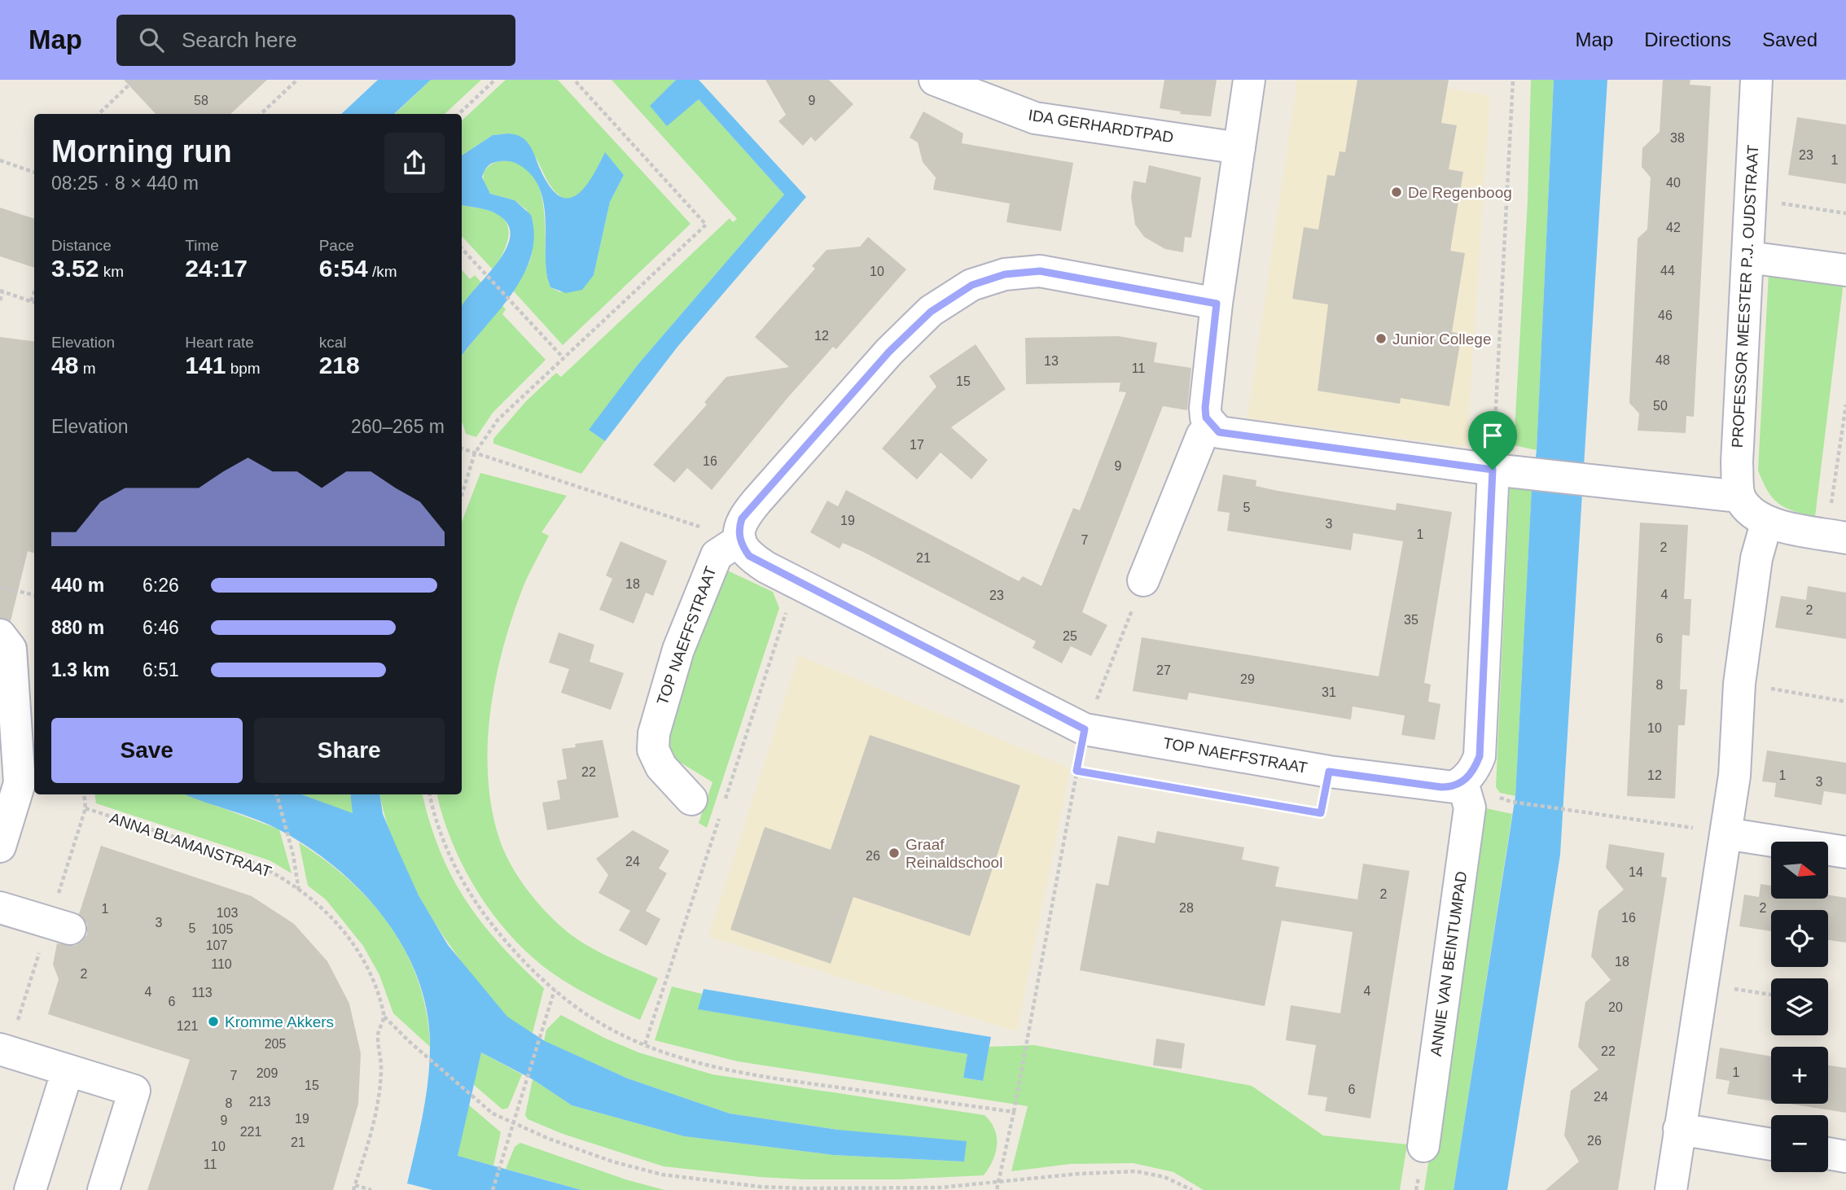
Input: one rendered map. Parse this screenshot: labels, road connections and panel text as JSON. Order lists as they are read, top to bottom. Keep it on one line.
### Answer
{"streets":{"street":["IDA GERHARDTPAD","PROFESSOR MEESTER P.J. OUDSTRAAT","TOP NAEFFSTRAAT","ANNIE VAN BEINTUMPAD"],"path":["ANNA BLAMANSTRAAT"]},"crossings":[["TOP NAEFFSTRAAT","ANNIE VAN BEINTUMPAD"]],"places":["De Regenboog","Junior College","Graaf Reinaldschool","Kromme Akkers"],"house_numbers":["58","9","38","23","1","40","42","44","10","46","12","48","13","11","15","50","17","16","9","5","19","3","1","7","2","21","18","4","23","2","35","25","6","27","29","8","31","10","22","12","1","3","26","24","14","2","28","2","1","103","16","3","5","105","107","18","110","2","4","4","113","6","20","121","205","22","1","209","7","15","6","24","213","8","19","9","221","26","21","10","11"],"north":"right","page":{"header":"Map","search":"Search here","nav":["Map","Directions","Saved"],"heading":["Morning run","08:25 · 8 × 440 m"],"stats":[["Distance","3.52 km"],["Time","24:17"],["Pace","6:54 /km"],["Elevation","48 m"],["Heart rate","141 bpm"],["kcal","218"]],"chart":["Elevation","260–265 m"],"list":[{"name":"440 m","note":"6:26"},{"name":"880 m","note":"6:46"},{"name":"1.3 km","note":"6:51"}],"buttons":["Save","Share"],"map_buttons":["+","−"]}}
